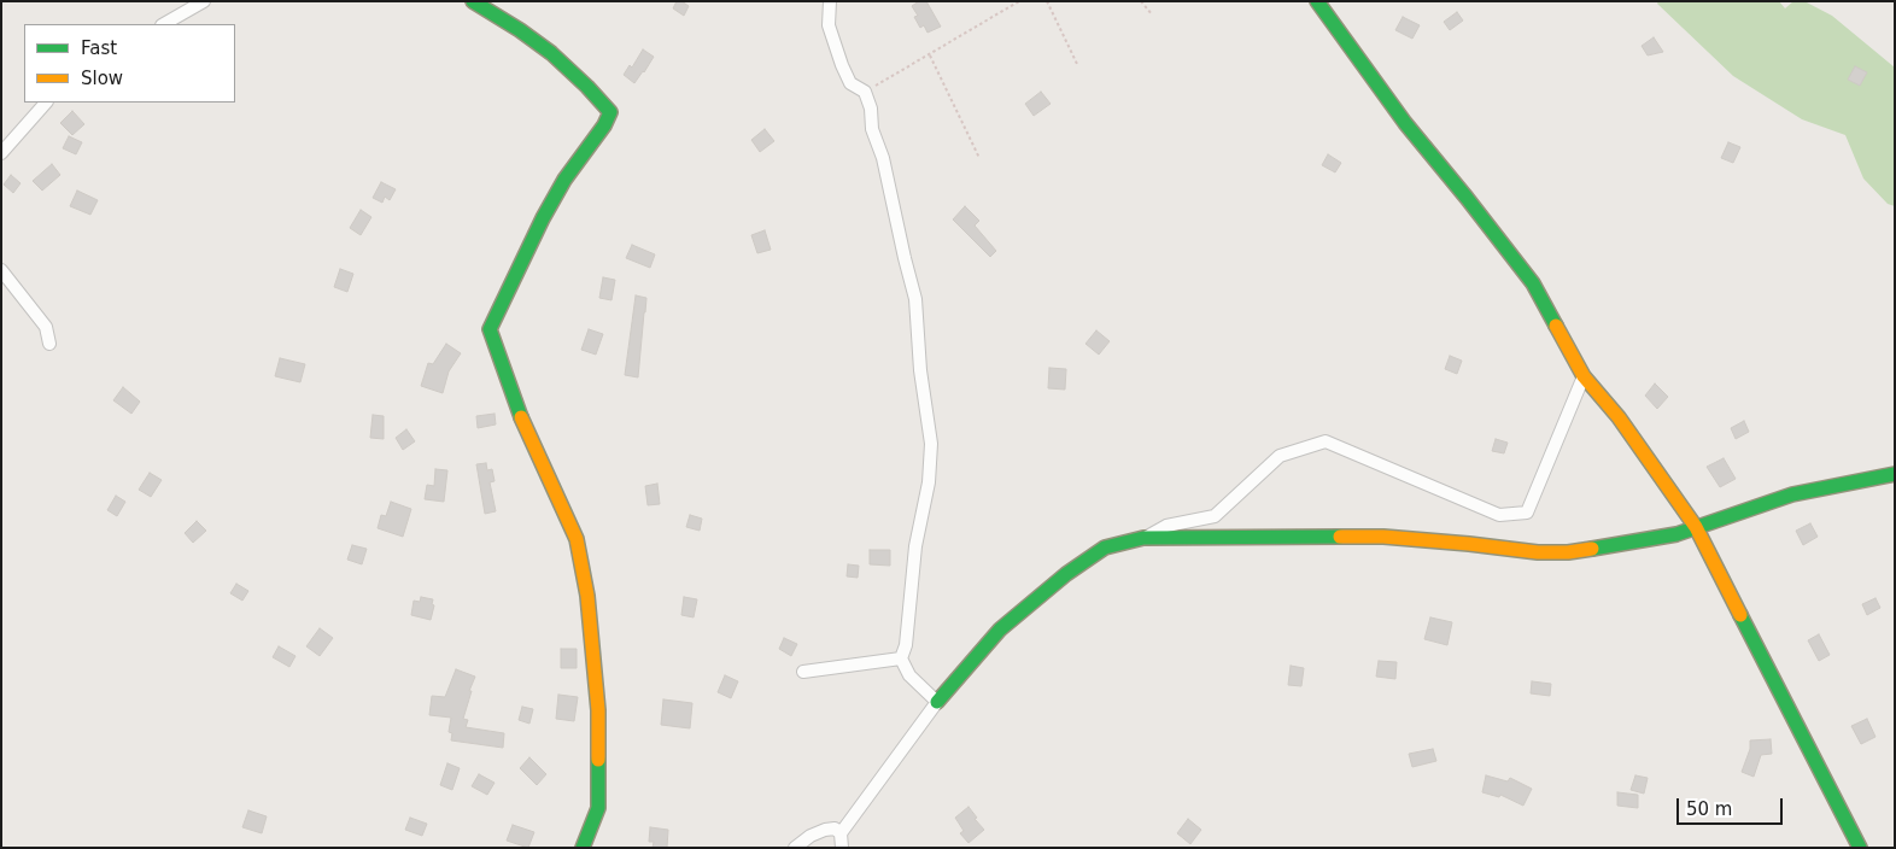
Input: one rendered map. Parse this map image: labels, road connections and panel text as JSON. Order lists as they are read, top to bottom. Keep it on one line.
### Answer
{"legend":["Fast","Slow"],"scale_bar":"50 m"}
